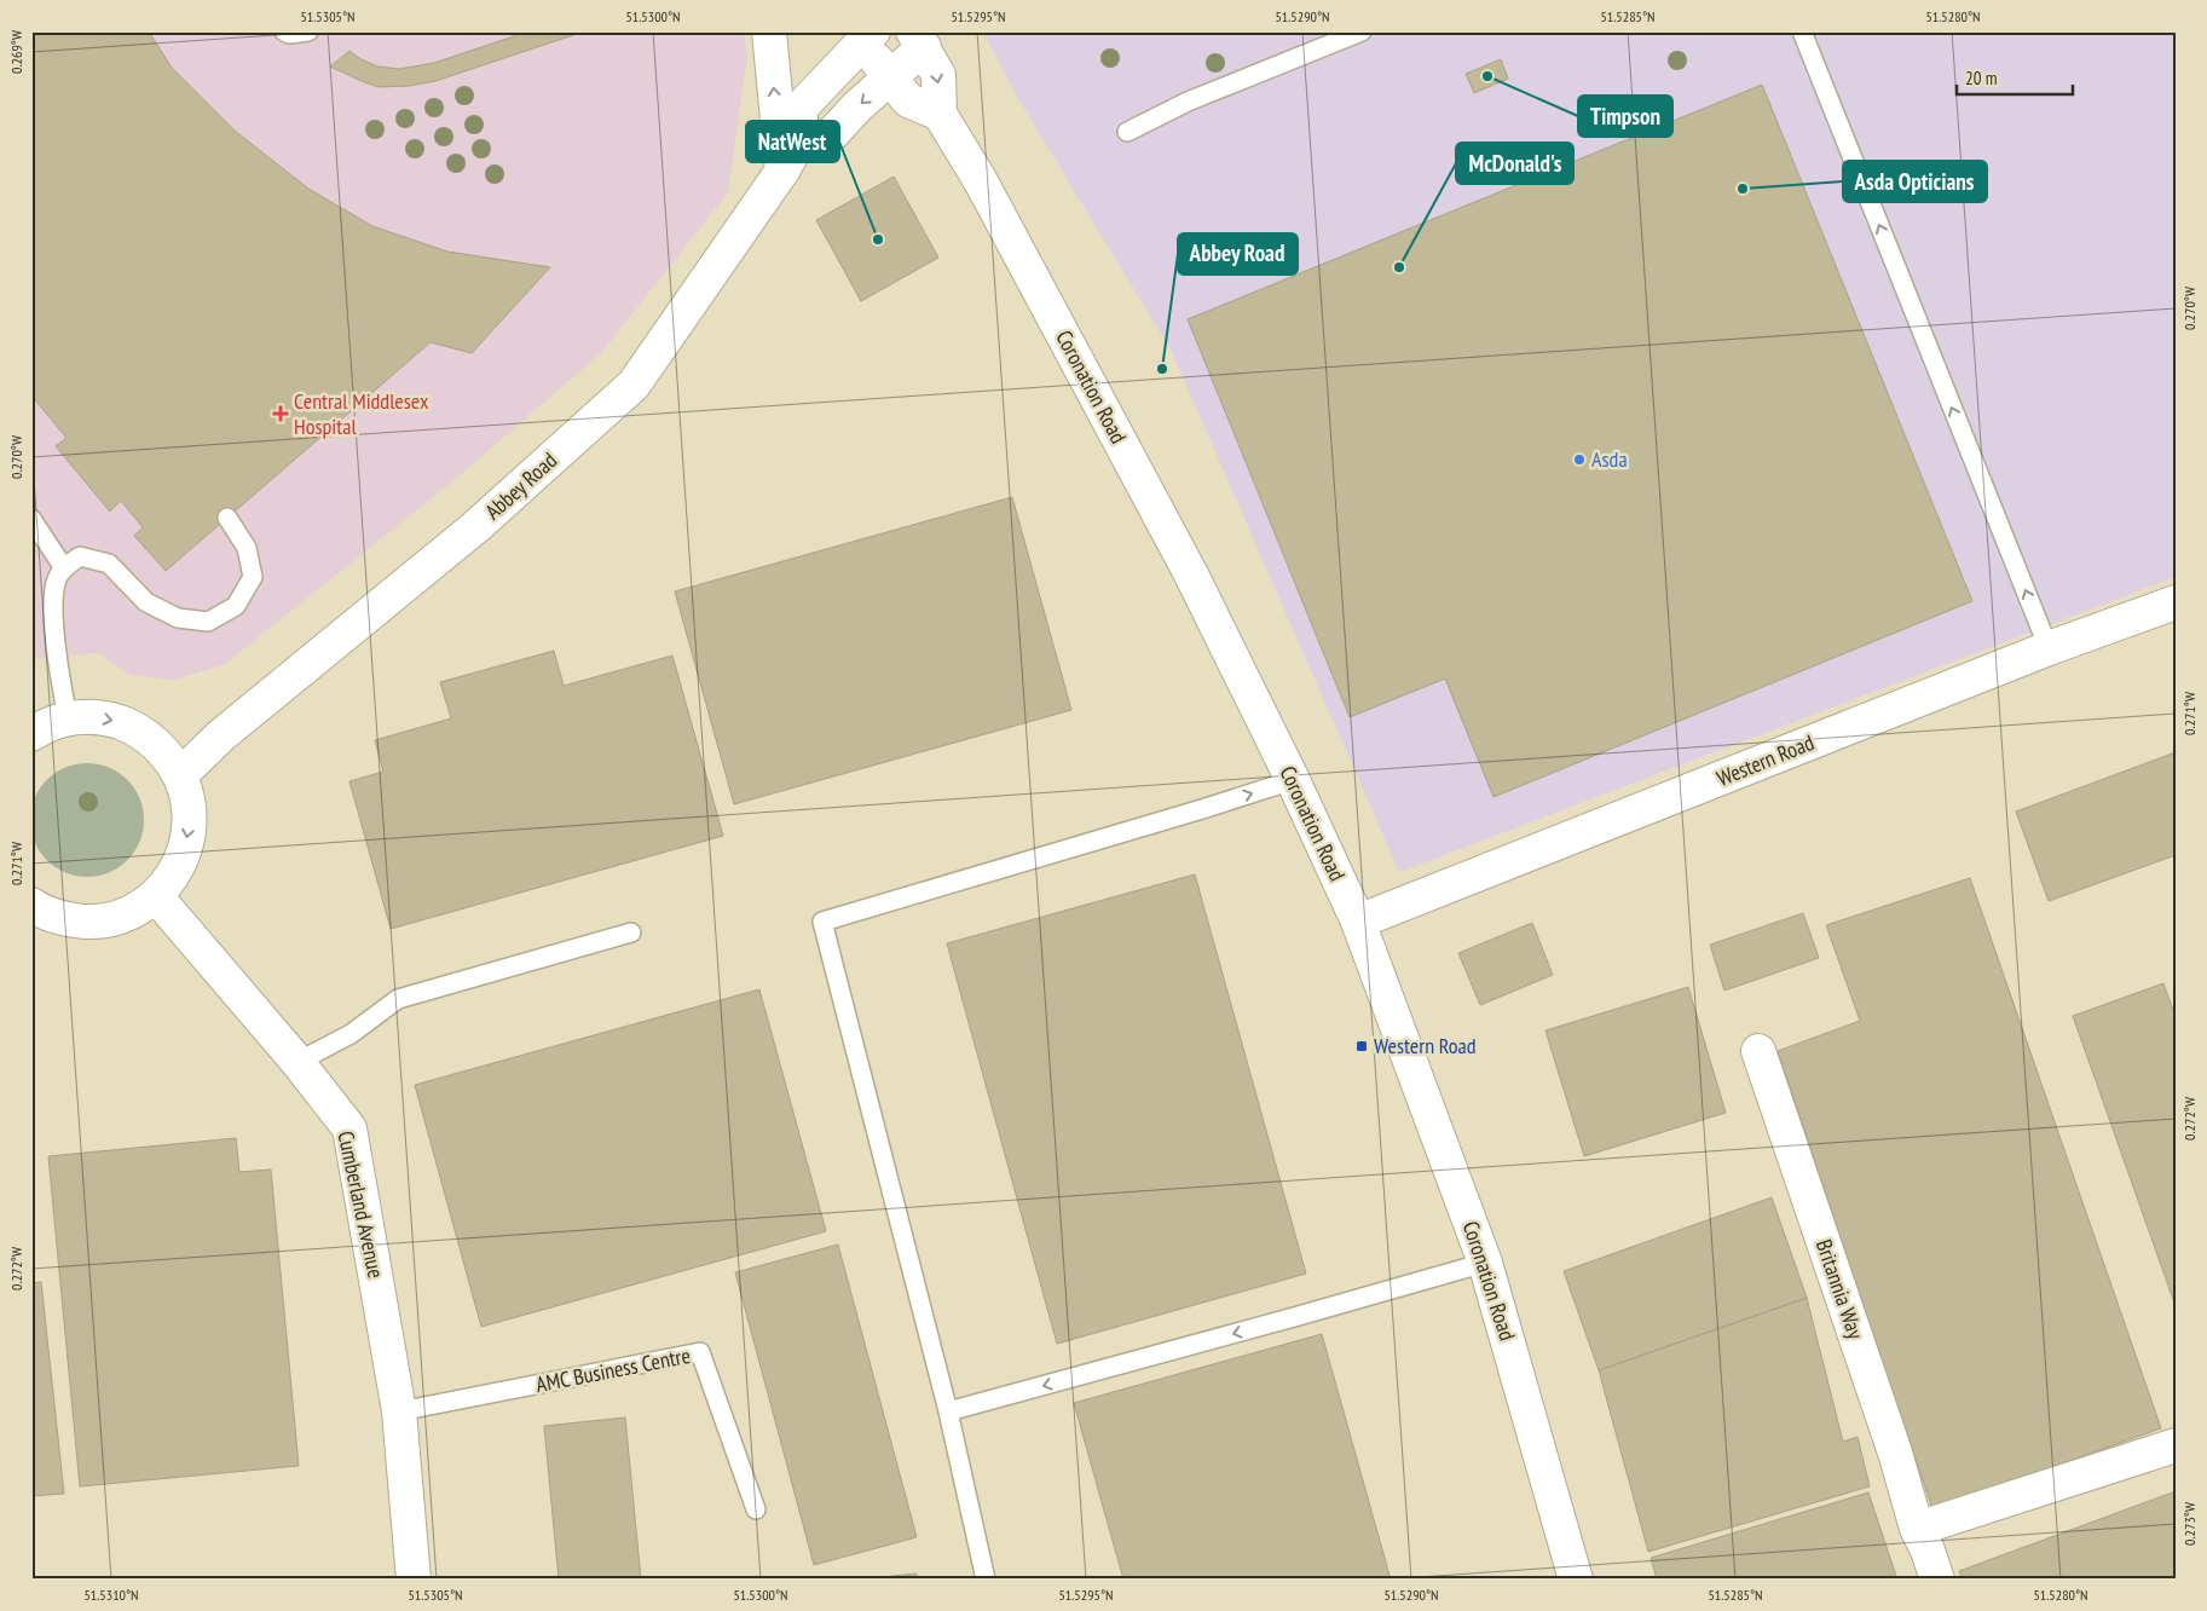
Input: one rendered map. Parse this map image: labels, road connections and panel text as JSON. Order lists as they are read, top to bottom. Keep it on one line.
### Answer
{"streets":{"street":["Coronation Road","Abbey Road","Western Road","Cumberland Avenue","Britannia Way"],"lane":["AMC Business Centre"]},"crossings":[["Coronation Road","Western Road"],["Cumberland Avenue","AMC Business Centre"]],"places":{"other":["Timpson","Asda Opticians","NatWest","McDonald's","Abbey Road","Asda"],"health":["Central Middlesex Hospital"],"transit":["Western Road"]},"scale_bar":"20 m","coordinates":["51.5305°N","51.5300°N","51.5295°N","51.5290°N","51.5285°N","51.5280°N","0.269°W","0.270°W","0.271°W","0.272°W","0.273°W","51.5310°N"]}
